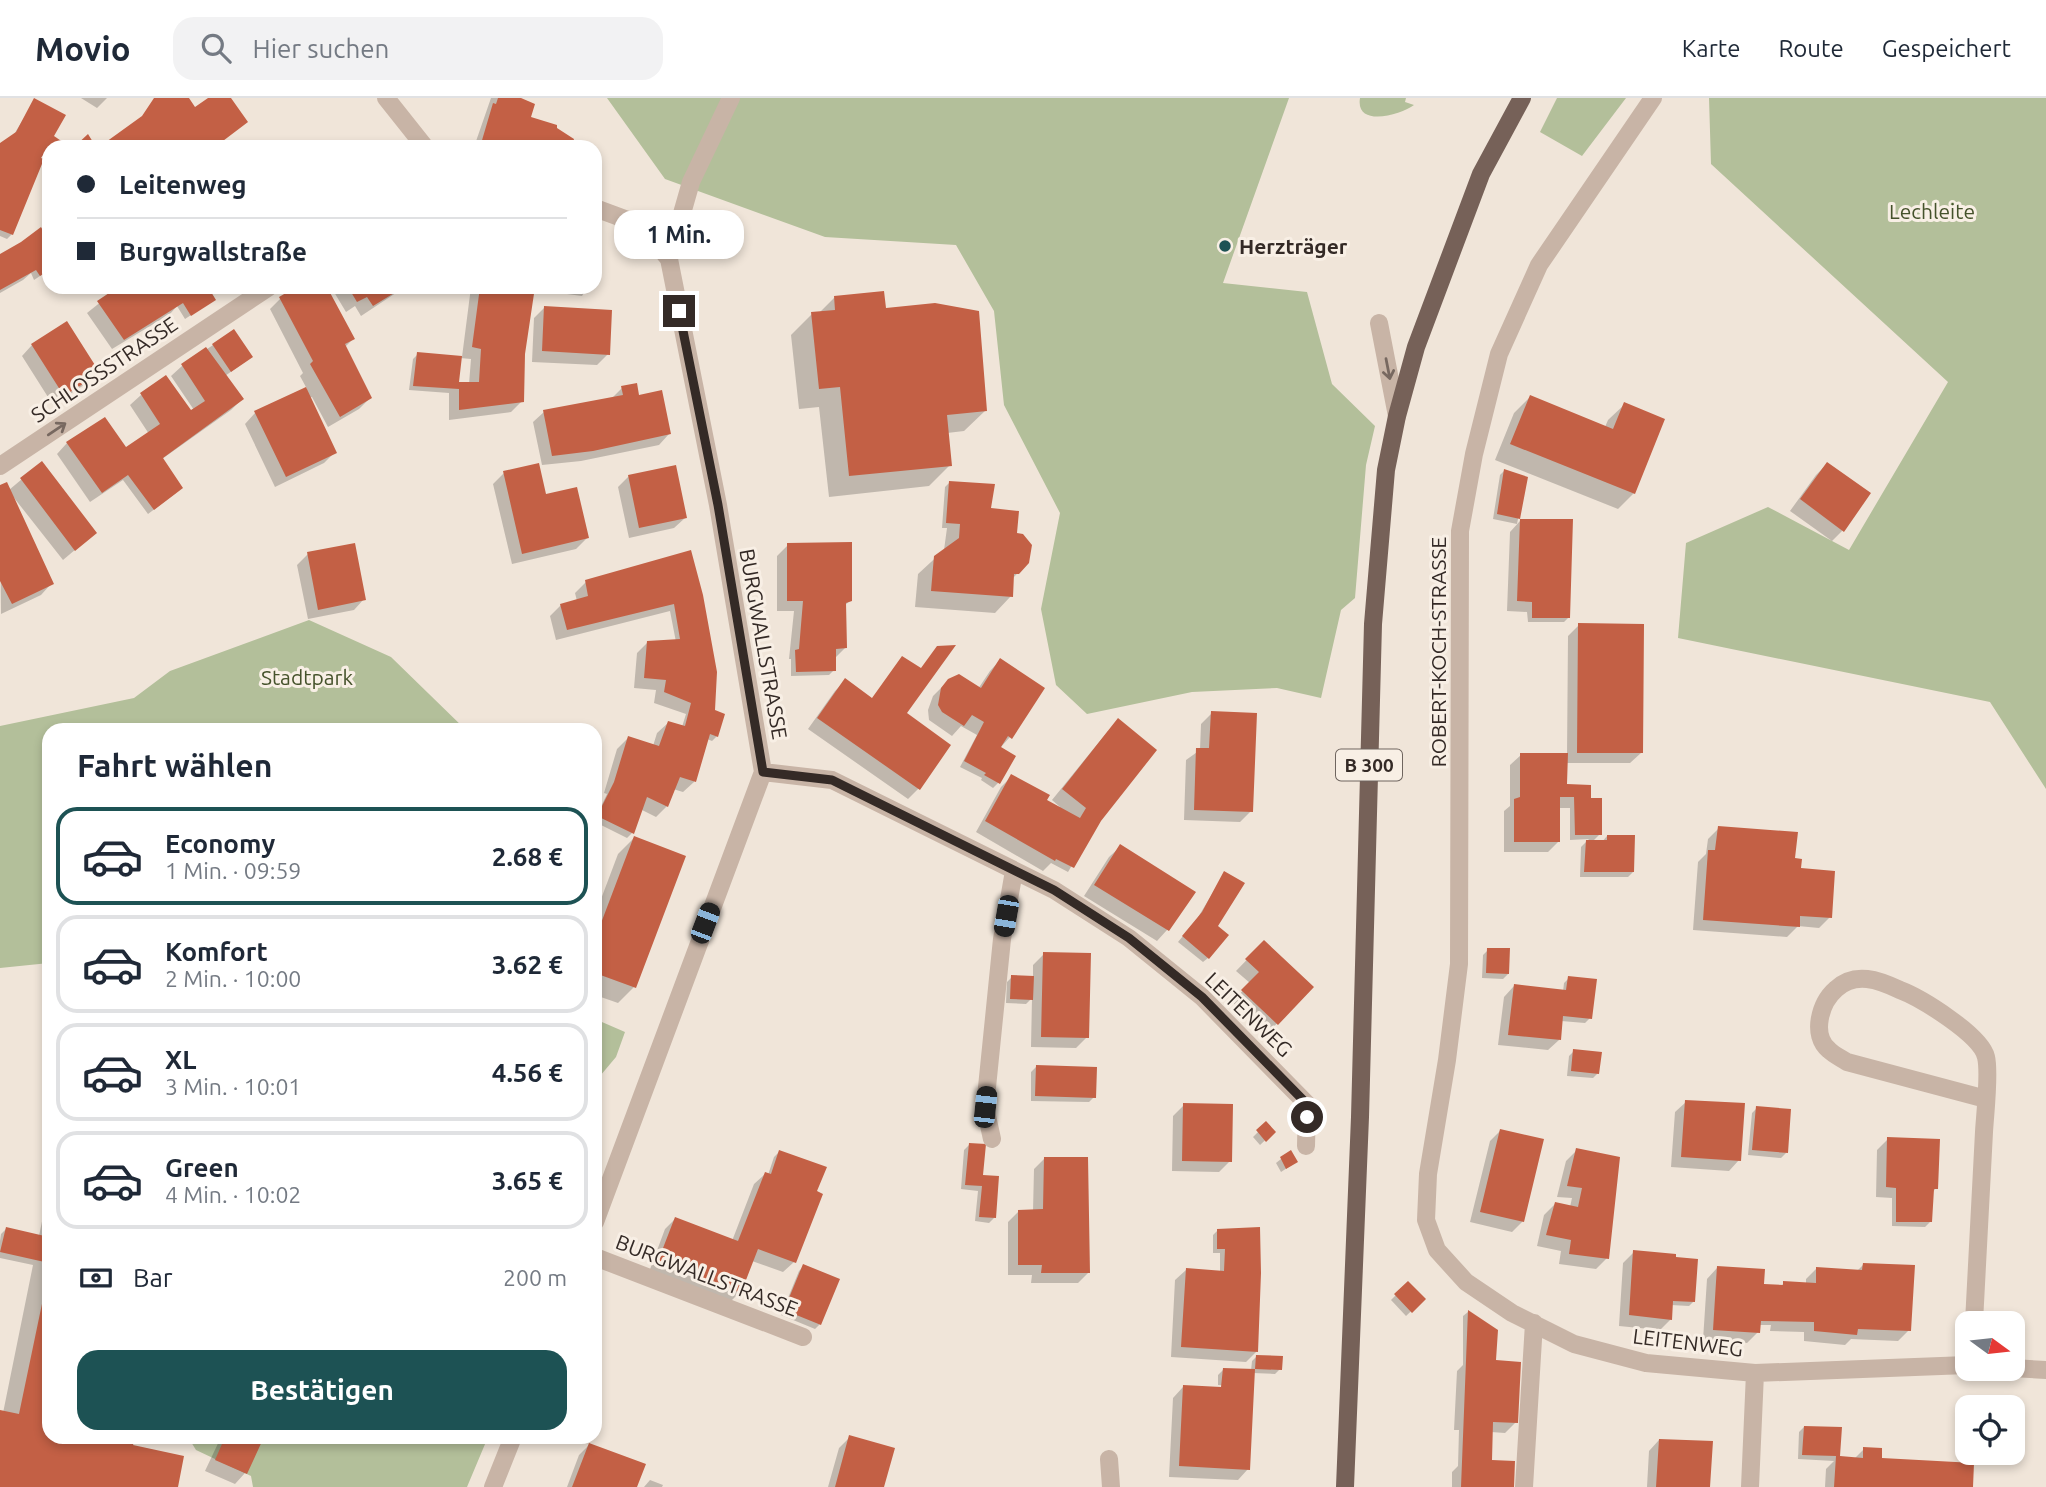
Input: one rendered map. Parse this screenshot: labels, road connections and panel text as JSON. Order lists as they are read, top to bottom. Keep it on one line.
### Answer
{"streets":{"main road":["B 300"],"street":["SCHLOSSSTRASSE","BURGWALLSTRASSE","ROBERT-KOCH-STRASSE","LEITENWEG"]},"crossings":[["BURGWALLSTRASSE","LEITENWEG"],["ROBERT-KOCH-STRASSE","LEITENWEG"]],"one_way":["SCHLOSSSTRASSE"],"parks":["Lechleite","Stadtpark"],"places":["Herzträger"],"north":"right","page":{"header":"Movio","search":"Hier suchen","nav":["Karte","Route","Gespeichert"],"banner":["Leitenweg","Burgwallstraße"],"bubble":"1 Min.","heading":"Fahrt wählen","list":[{"name":"Economy","note":"1 Min. · 09:59","value":"2.68 €"},{"name":"Komfort","note":"2 Min. · 10:00","value":"3.62 €"},{"name":"XL","note":"3 Min. · 10:01","value":"4.56 €"},{"name":"Green","note":"4 Min. · 10:02","value":"3.65 €"}],"pay":["Bar","200 m"],"buttons":"Bestätigen"}}
